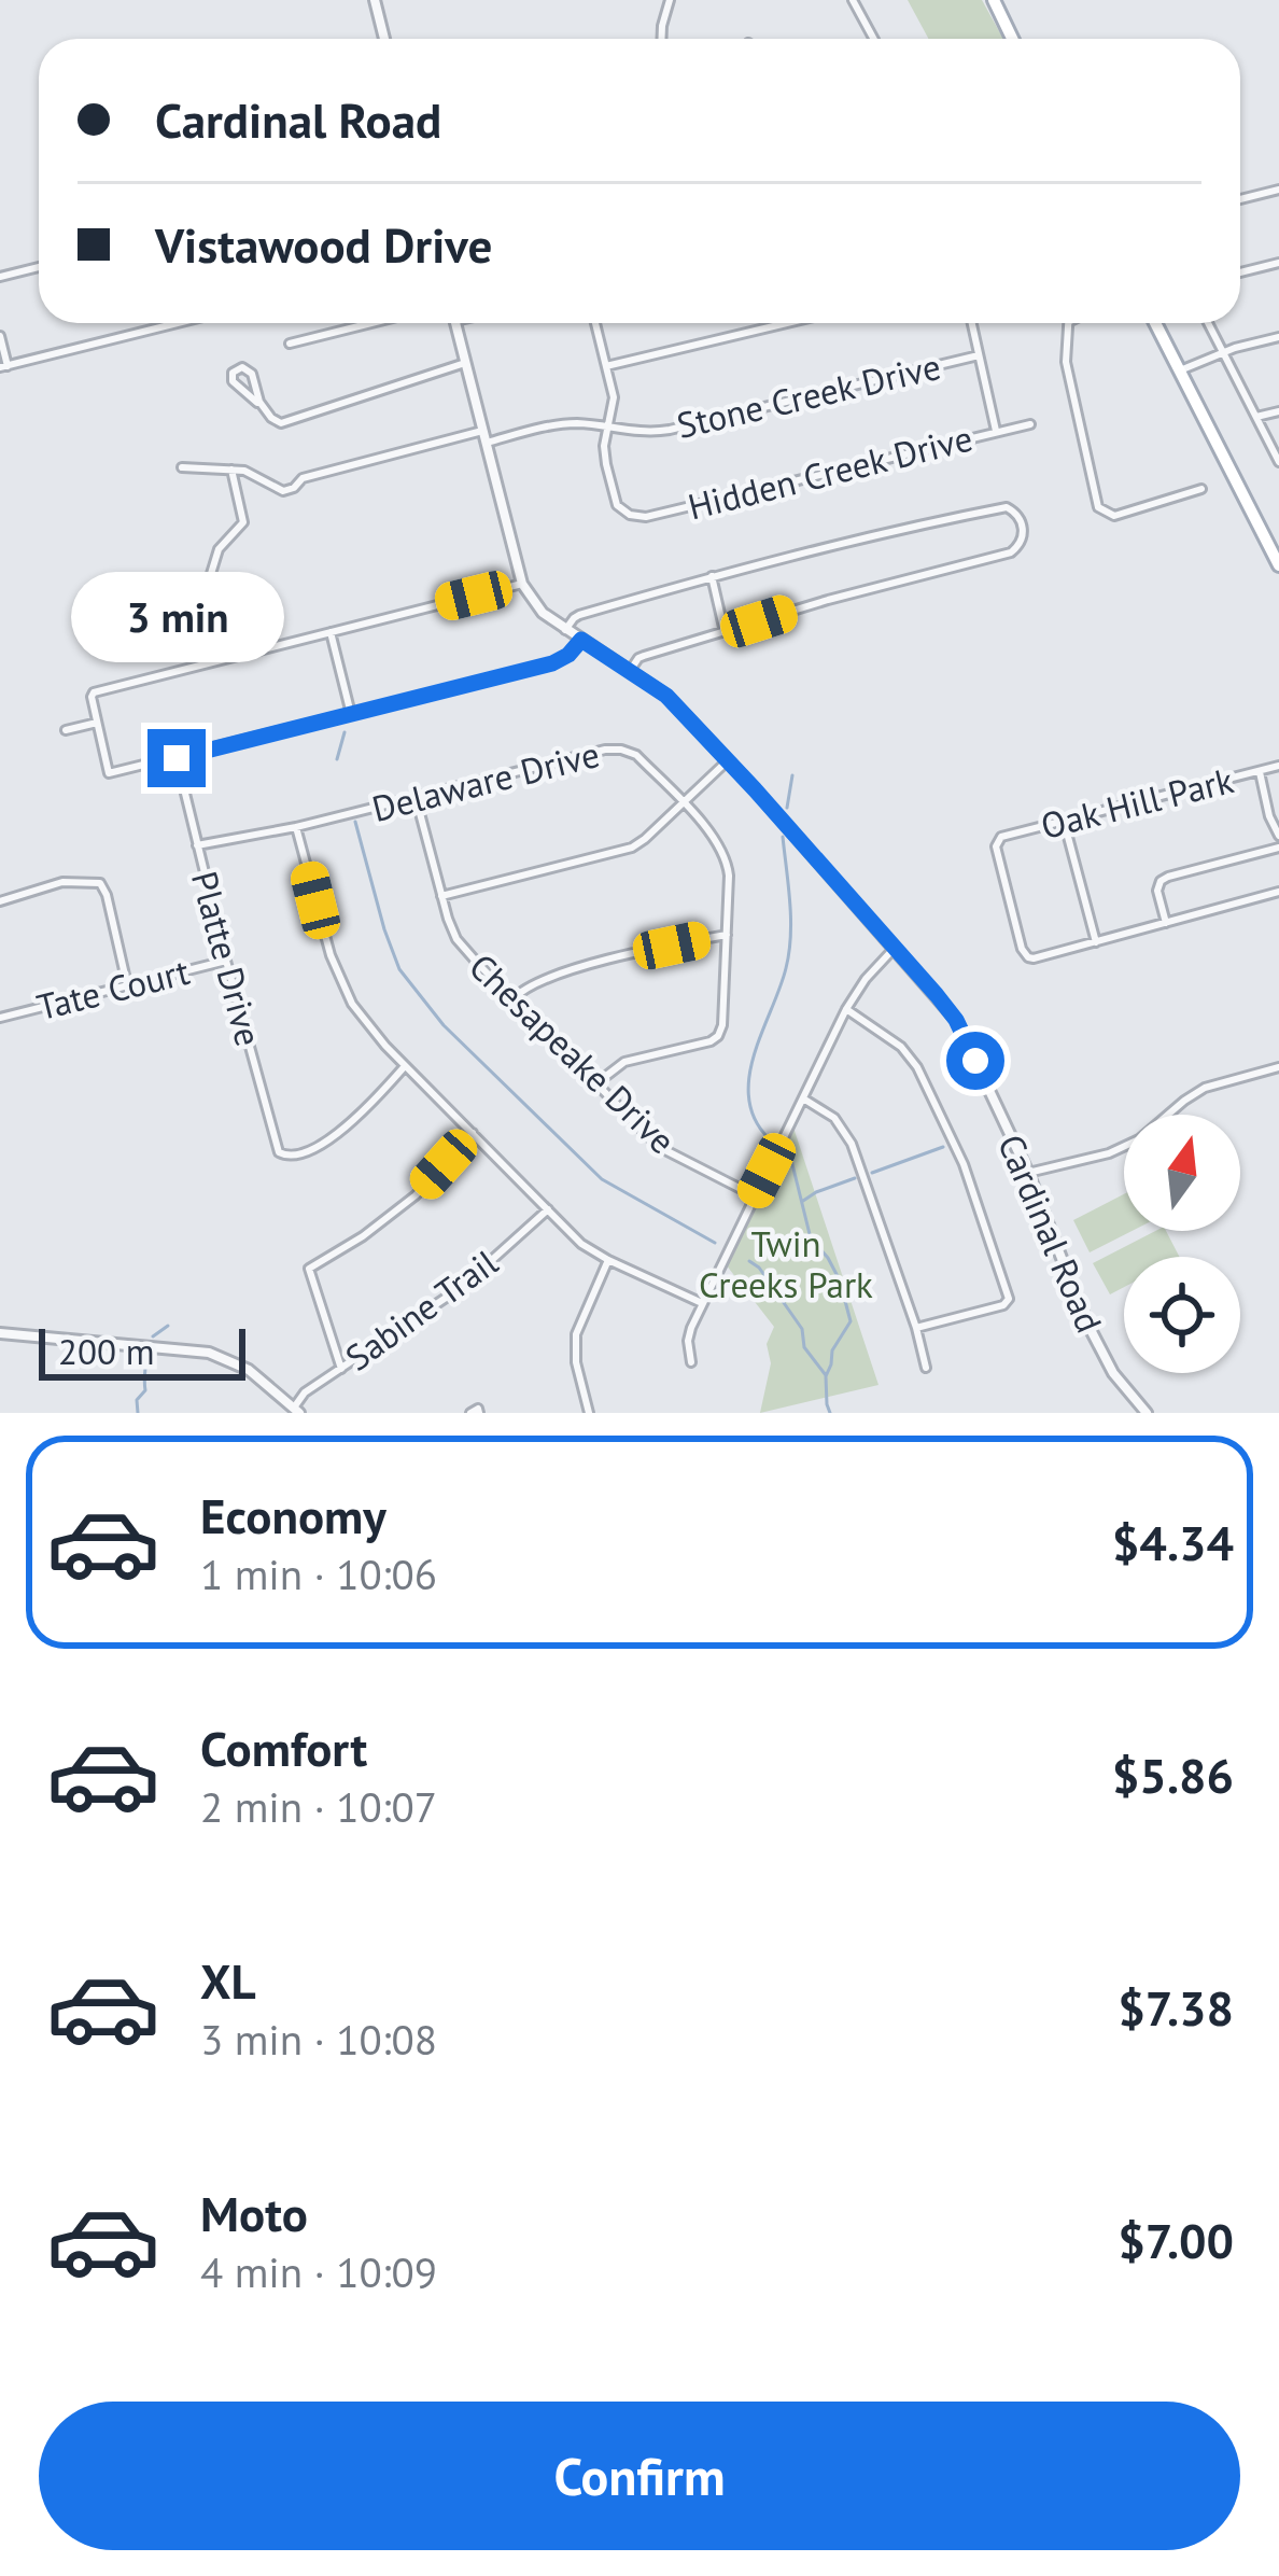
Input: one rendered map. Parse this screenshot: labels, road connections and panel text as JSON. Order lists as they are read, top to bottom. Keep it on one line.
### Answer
{"streets":{"street":["Stone Creek Drive","Hidden Creek Drive","Delaware Drive","Oak Hill Park","Platte Drive","Tate Court","Chesapeake Drive","Cardinal Road","Sabine Trail"]},"crossings":[["Stone Creek Drive","Hidden Creek Drive"],["Stone Creek Drive","Cardinal Road"],["Delaware Drive","Platte Drive"],["Delaware Drive","Chesapeake Drive"],["Platte Drive","Tate Court"]],"parks":["Twin Creeks Park"],"scale_bar":"200 m","north":"top","page":{"banner":["Cardinal Road","Vistawood Drive"],"bubble":"3 min","scale":"200 m","list":[{"name":"Economy","note":"1 min · 10:06","value":"$4.34"},{"name":"Comfort","note":"2 min · 10:07","value":"$5.86"},{"name":"XL","note":"3 min · 10:08","value":"$7.38"},{"name":"Moto","note":"4 min · 10:09","value":"$7.00"}],"buttons":"Confirm"}}
